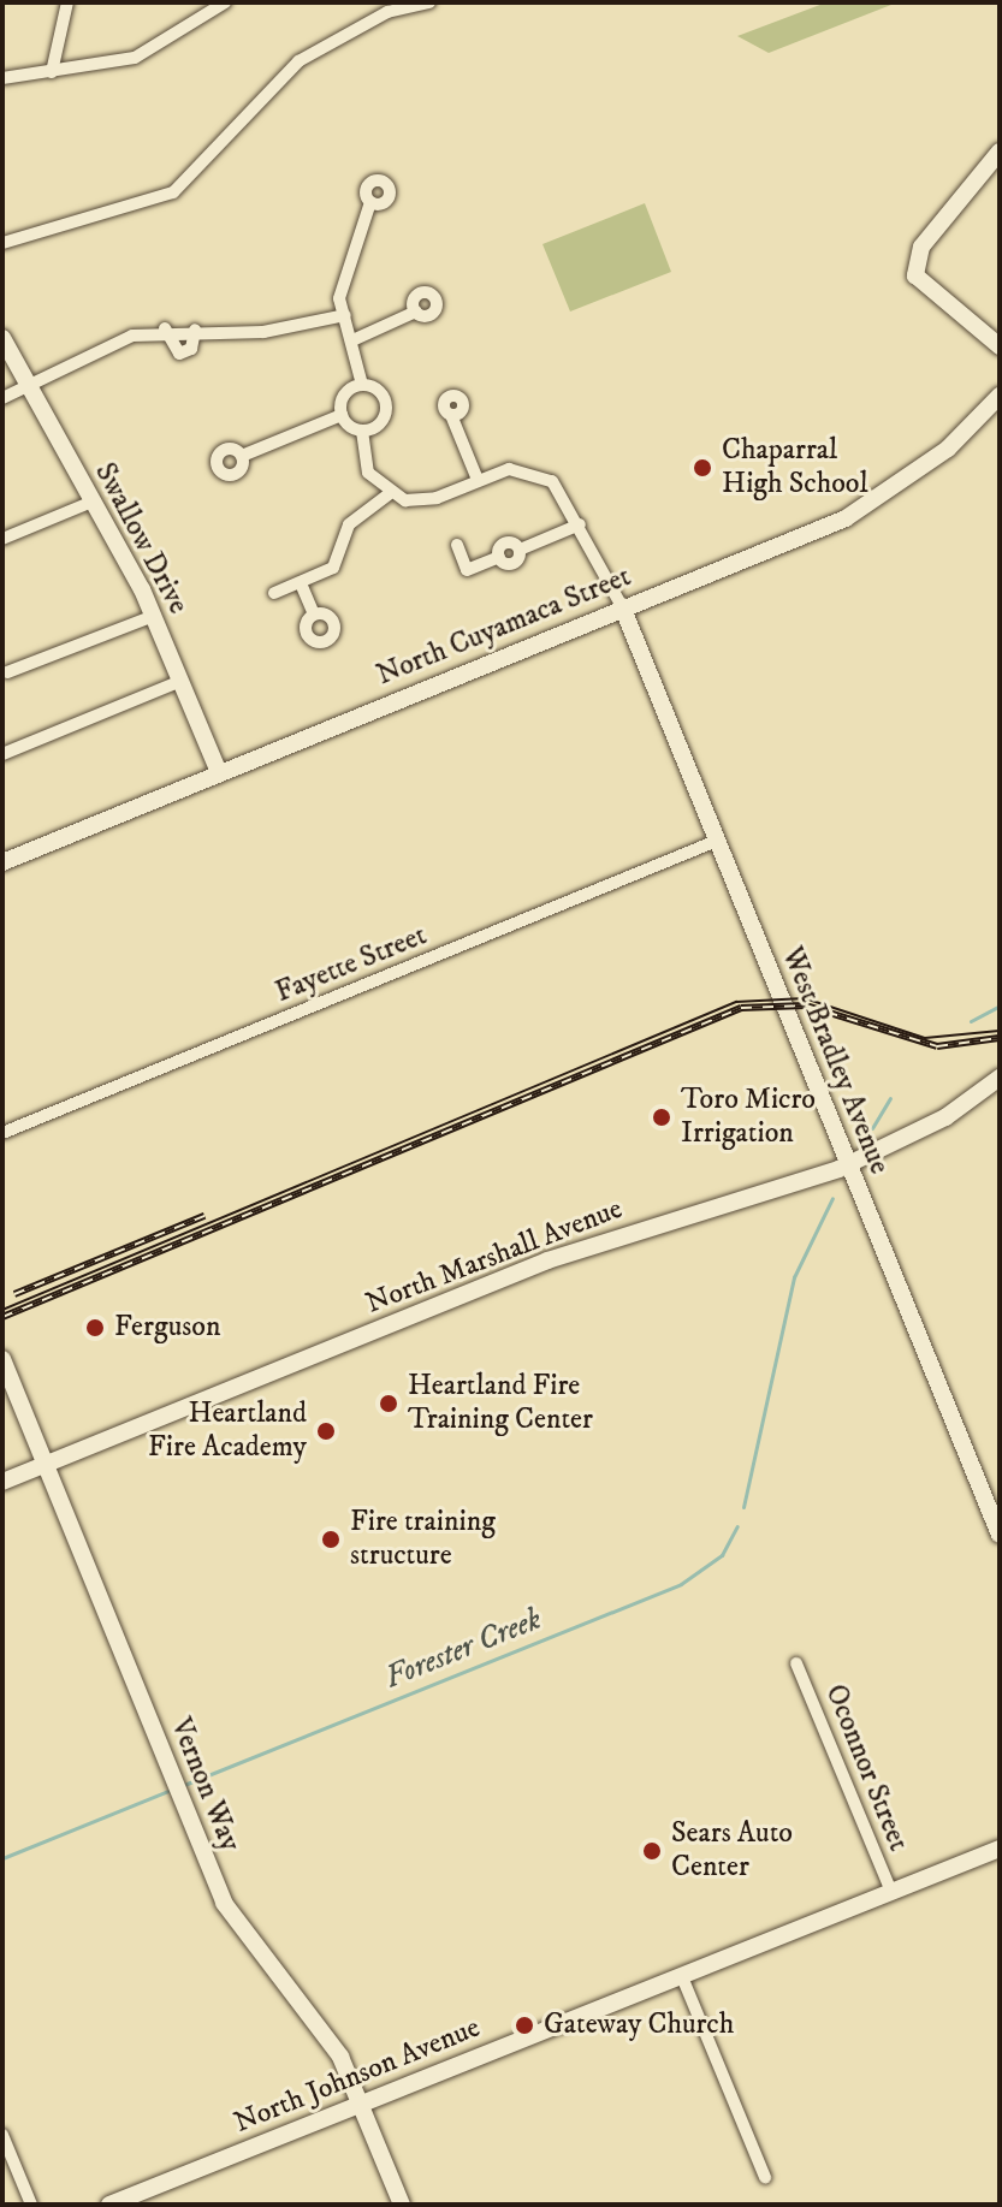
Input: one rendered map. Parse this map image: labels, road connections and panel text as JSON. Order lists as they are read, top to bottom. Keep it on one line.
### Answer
{"streets":{"main road":["Swallow Drive","North Cuyamaca Street","West Bradley Avenue","North Marshall Avenue","Vernon Way","North Johnson Avenue"],"street":["Fayette Street","Oconnor Street"]},"crossings":[["Swallow Drive","North Cuyamaca Street"],["North Cuyamaca Street","West Bradley Avenue"],["Fayette Street","West Bradley Avenue"],["West Bradley Avenue","North Marshall Avenue"],["North Marshall Avenue","Vernon Way"],["Oconnor Street","North Johnson Avenue"],["Vernon Way","North Johnson Avenue"]],"water":["Forester Creek"],"places":["Chaparral High School","Toro Micro Irrigation","Ferguson","Heartland Fire Training Center","Heartland Fire Academy","Fire training structure","Sears Auto Center","Gateway Church"]}
